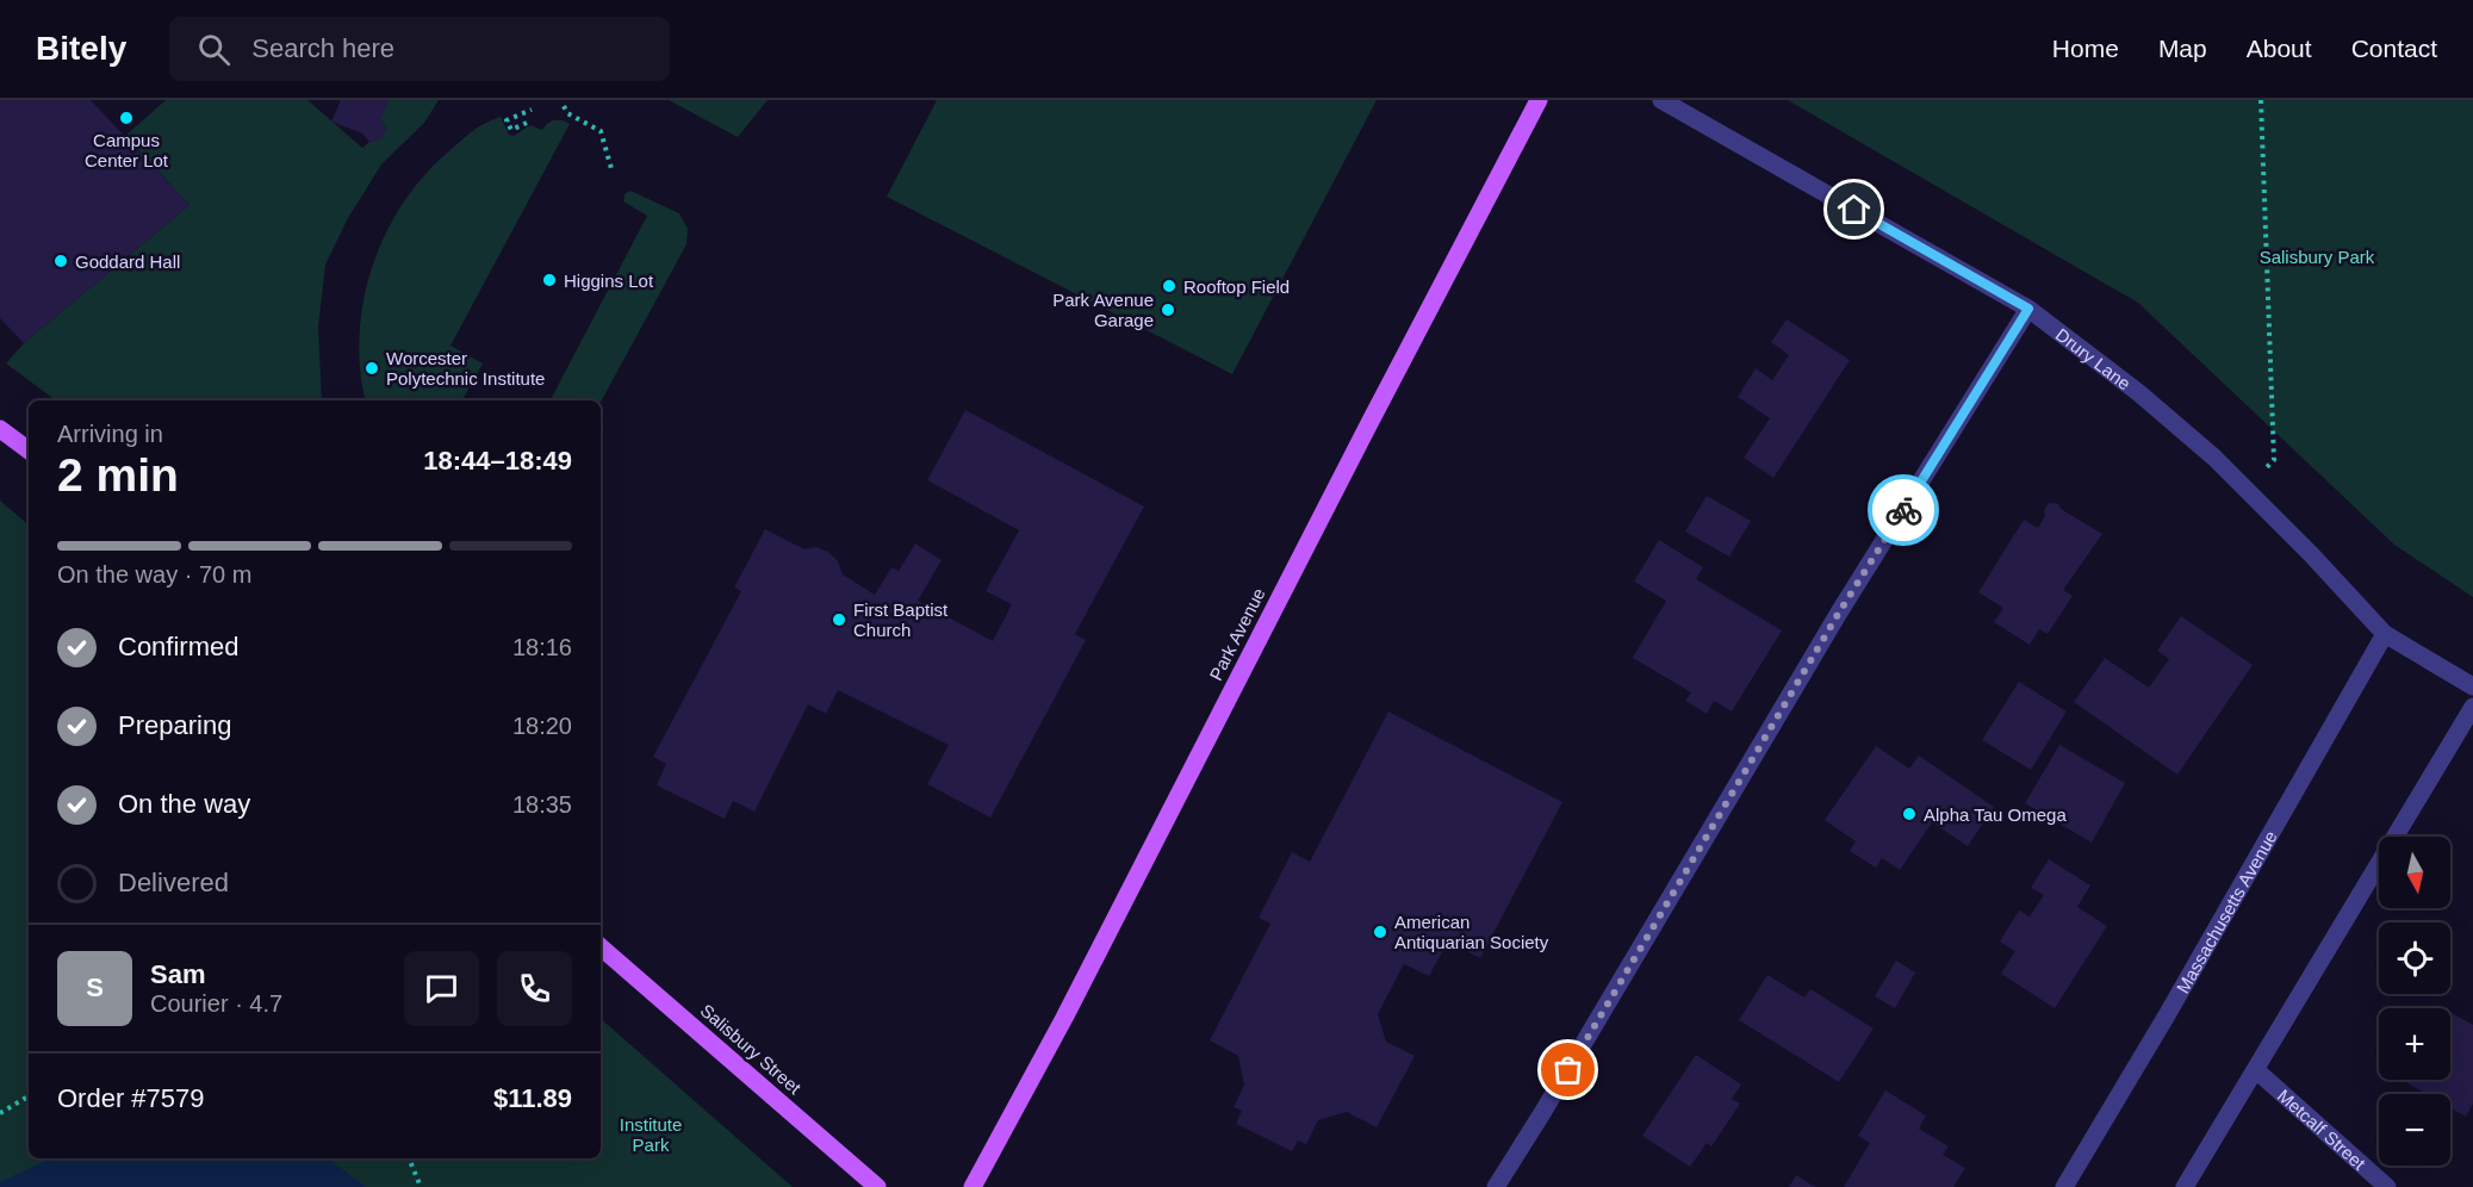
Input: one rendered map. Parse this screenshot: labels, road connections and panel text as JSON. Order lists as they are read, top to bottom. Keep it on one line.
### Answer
{"streets":{"main road":["Park Avenue","Salisbury Street"],"street":["Drury Lane","Massachusetts Avenue","Metcalf Street"]},"crossings":[["Drury Lane","Massachusetts Avenue"]],"parks":["Salisbury Park","Institute Park"],"places":["Campus Center Lot","Goddard Hall","Higgins Lot","Rooftop Field","Park Avenue Garage","Worcester Polytechnic Institute","First Baptist Church","Alpha Tau Omega","American Antiquarian Society"],"north":"bottom","page":{"header":"Bitely","search":"Search here","nav":["Home","Map","About","Contact"],"heading":["2 min","Arriving in","18:44–18:49"],"panel":["Sam","Courier · 4.7","Order #7579","$11.89"],"bar":"On the way · 70 m","list":[["Confirmed","18:16"],["Preparing","18:20"],["On the way","18:35"],"Delivered"],"map_buttons":["+","−"],"round":"S"}}
